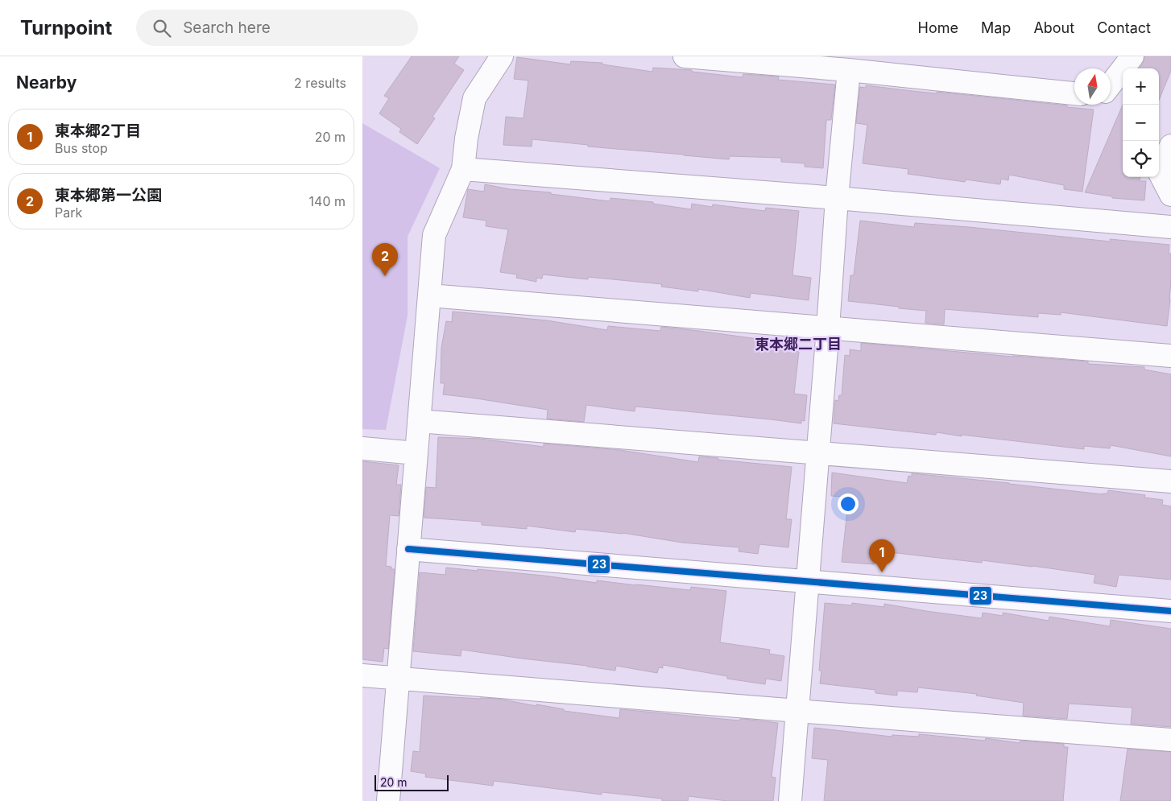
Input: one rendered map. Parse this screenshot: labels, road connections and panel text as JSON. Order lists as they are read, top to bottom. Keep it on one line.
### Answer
{"districts":["東本郷二丁目"],"lines":["transit line 23"],"scale_bar":"20 m","north":"top","page":{"header":"Turnpoint","search":"Search here","nav":["Home","Map","About","Contact"],"heading":["Nearby","2 results"],"map_buttons":["+","−"],"list":[{"mark":"1","name":"東本郷2丁目","note":"Bus stop","value":"20 m"},{"mark":"2","name":"東本郷第一公園","note":"Park","value":"140 m"}],"pins":["2","1"],"scale":"20 m"}}
